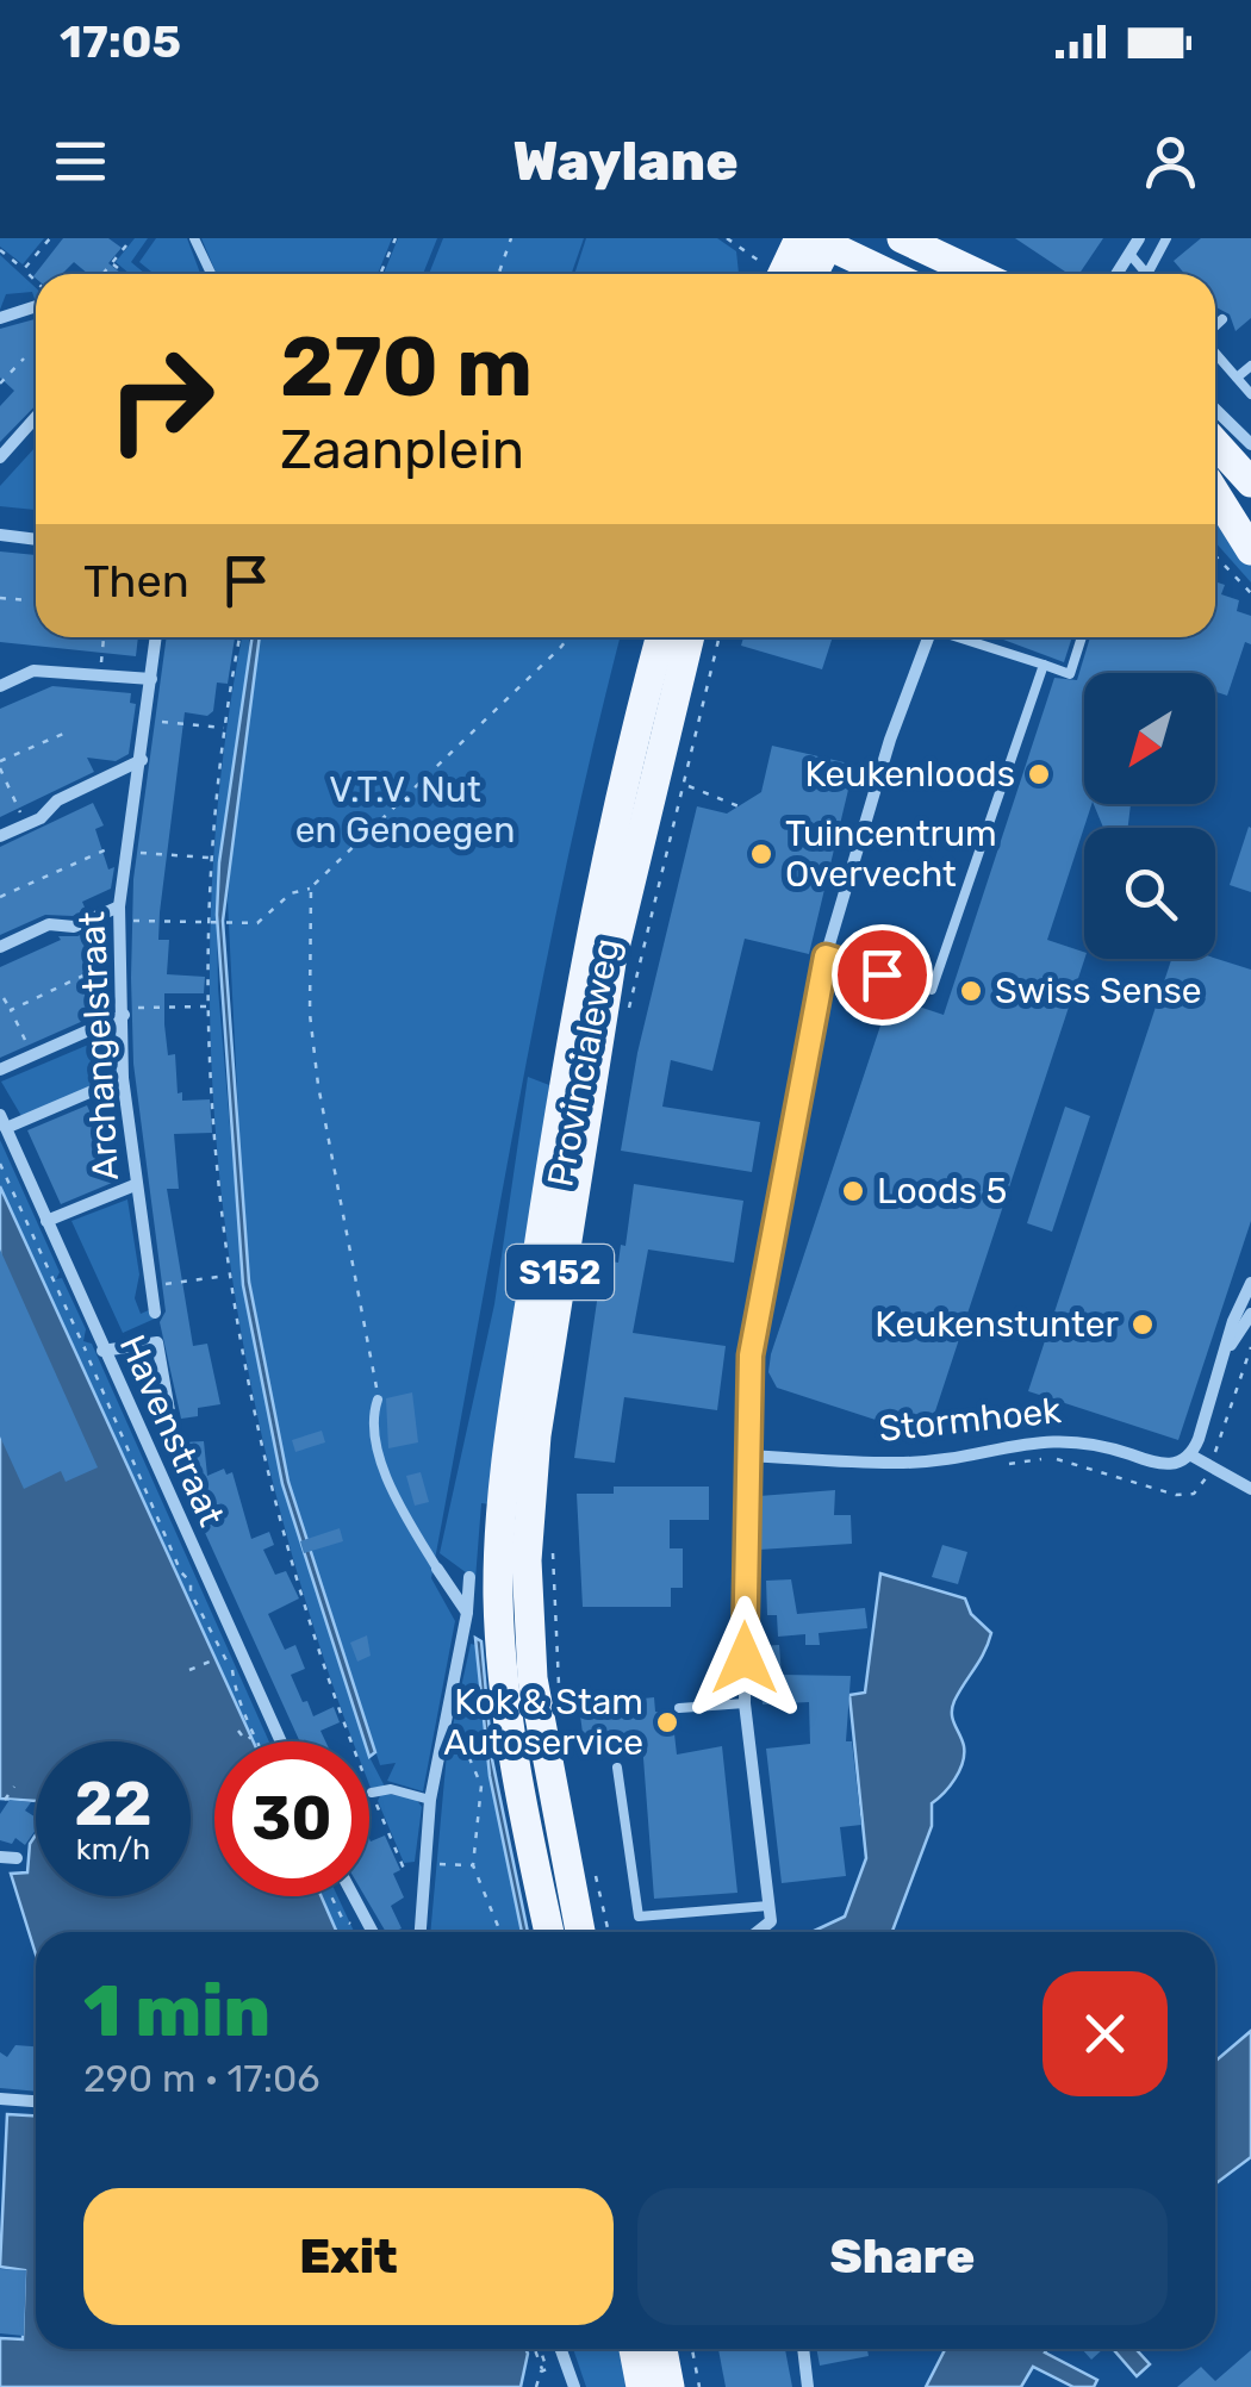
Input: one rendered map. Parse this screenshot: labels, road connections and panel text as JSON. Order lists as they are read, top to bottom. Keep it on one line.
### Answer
{"streets":{"main road":["Provincialeweg","S152"],"street":["Archangelstraat","Stormhoek","Havenstraat"]},"parks":["V.T.V. Nut en Genoegen"],"places":["Keukenloods","Tuincentrum Overvecht","Swiss Sense","Loods 5","Keukenstunter","Kok & Stam Autoservice"],"north":"bottom left","page":{"status":"17:05","header":"Waylane","turn":["270 m","Zaanplein"],"then":"Then","speed":"22 km/h","limit":"30","heading":["1 min","290 m · 17:06"],"buttons":["Exit","Share"]}}
